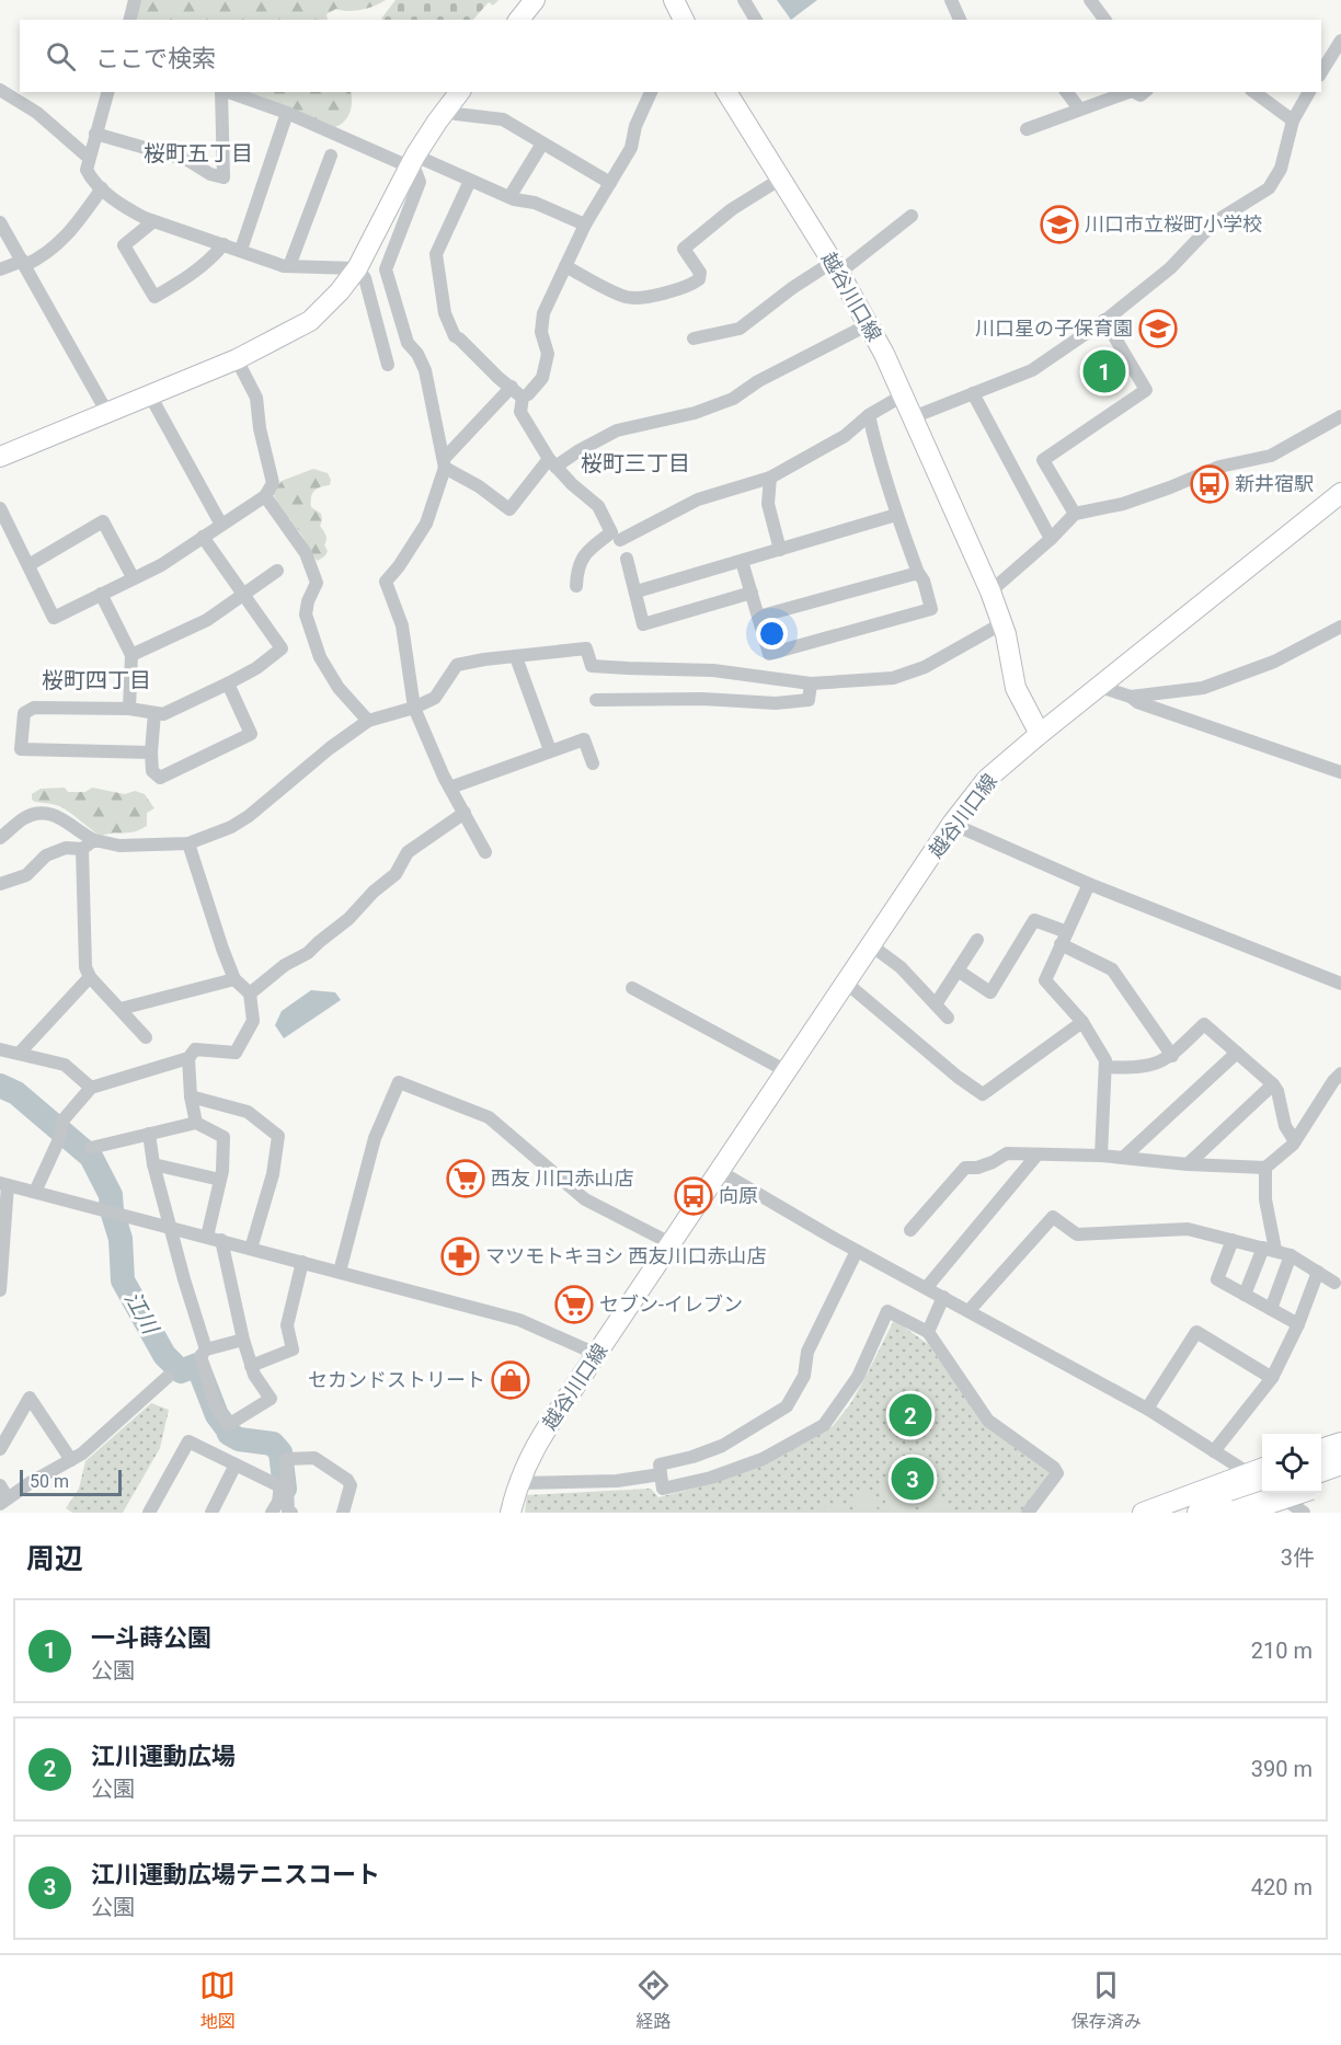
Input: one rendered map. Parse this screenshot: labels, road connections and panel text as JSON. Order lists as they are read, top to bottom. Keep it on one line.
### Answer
{"streets":{"main road":["越谷川口線"]},"districts":["桜町五丁目","桜町三丁目","桜町四丁目"],"water":["江川"],"places":{"school or university":["川口市立桜町小学校","川口星の子保育園"],"bus stop":["新井宿駅","向原"],"supermarket":["西友 川口赤山店","セブン-イレブン"],"pharmacy":["マツモトキヨシ 西友川口赤山店"],"shop":["セカンドストリート"]},"scale_bar":"50 m","page":{"search":"ここで検索","pins":["1","2","3"],"scale":"50 m","heading":["周辺","3件"],"list":[{"mark":"1","name":"一斗蒔公園","note":"公園","value":"210 m"},{"mark":"2","name":"江川運動広場","note":"公園","value":"390 m"},{"mark":"3","name":"江川運動広場テニスコート","note":"公園","value":"420 m"}],"nav":["地図","経路","保存済み"]}}
